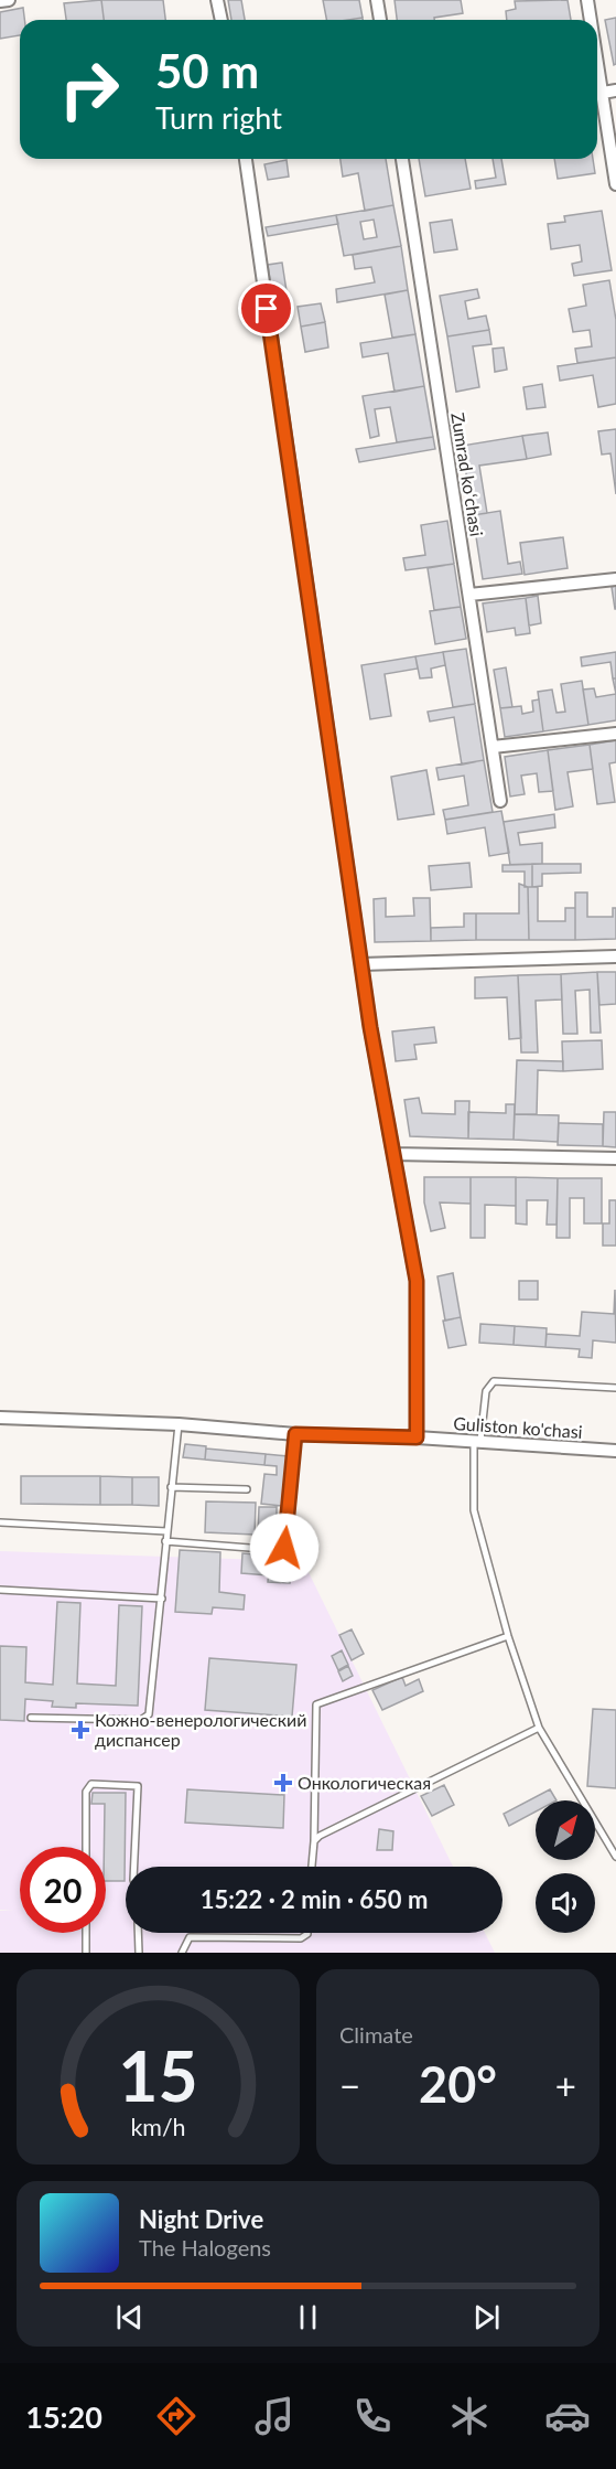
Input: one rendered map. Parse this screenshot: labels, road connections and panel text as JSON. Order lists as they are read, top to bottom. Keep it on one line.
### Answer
{"streets":{"street":["Zumrad koʻchasi","Guliston ko'chasi"]},"places":{"health":["Кожно-венерологический диспансер","Онкологическая"]},"north":"top right","page":{"turn":["50 m","Turn right"],"limit":"20","trip":"15:22 · 2 min · 650 m","tile":"Climate","heat":["−","20°","+"],"song":["Night Drive","The Halogens"],"tabs":"15:20","gauge":["15","km/h"]}}
